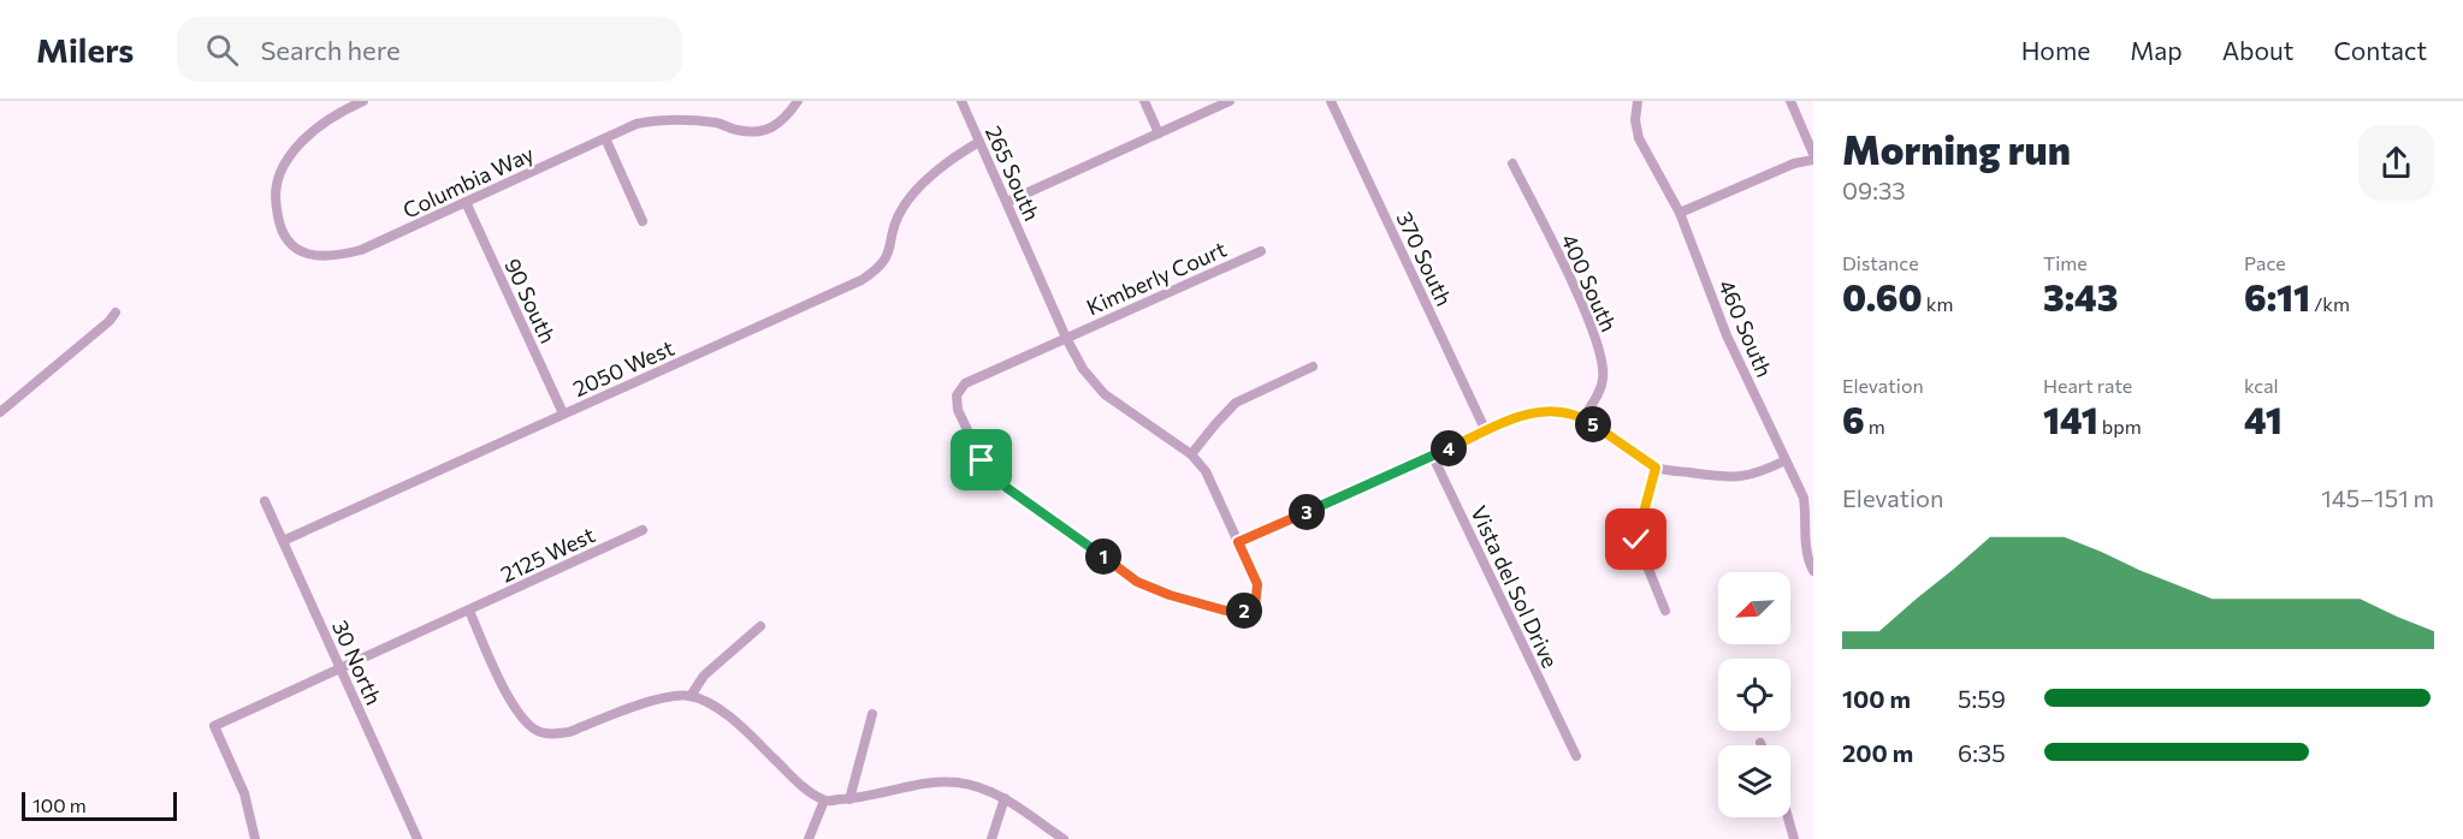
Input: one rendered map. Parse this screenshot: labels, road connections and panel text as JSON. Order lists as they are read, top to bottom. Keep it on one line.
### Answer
{"streets":{"street":["265 South","Columbia Way","370 South","Kimberly Court","400 South","90 South","460 South","2050 West","2125 West","Vista del Sol Drive","30 North"]},"crossings":[["265 South","Kimberly Court"],["265 South","2050 West"],["Columbia Way","90 South"],["90 South","2050 West"],["2050 West","30 North"],["2125 West","30 North"]],"scale_bar":"100 m","north":"bottom left","page":{"header":"Milers","search":"Search here","nav":["Home","Map","About","Contact"],"heading":["Morning run","09:33"],"stats":[["Distance","0.60 km"],["Time","3:43"],["Pace","6:11 /km"],["Elevation","6 m"],["Heart rate","141 bpm"],["kcal","41"]],"pins":["5","4","3","1","2"],"chart":["Elevation","145–151 m"],"list":[{"name":"100 m","note":"5:59"},{"name":"200 m","note":"6:35"}],"scale":"100 m"}}
